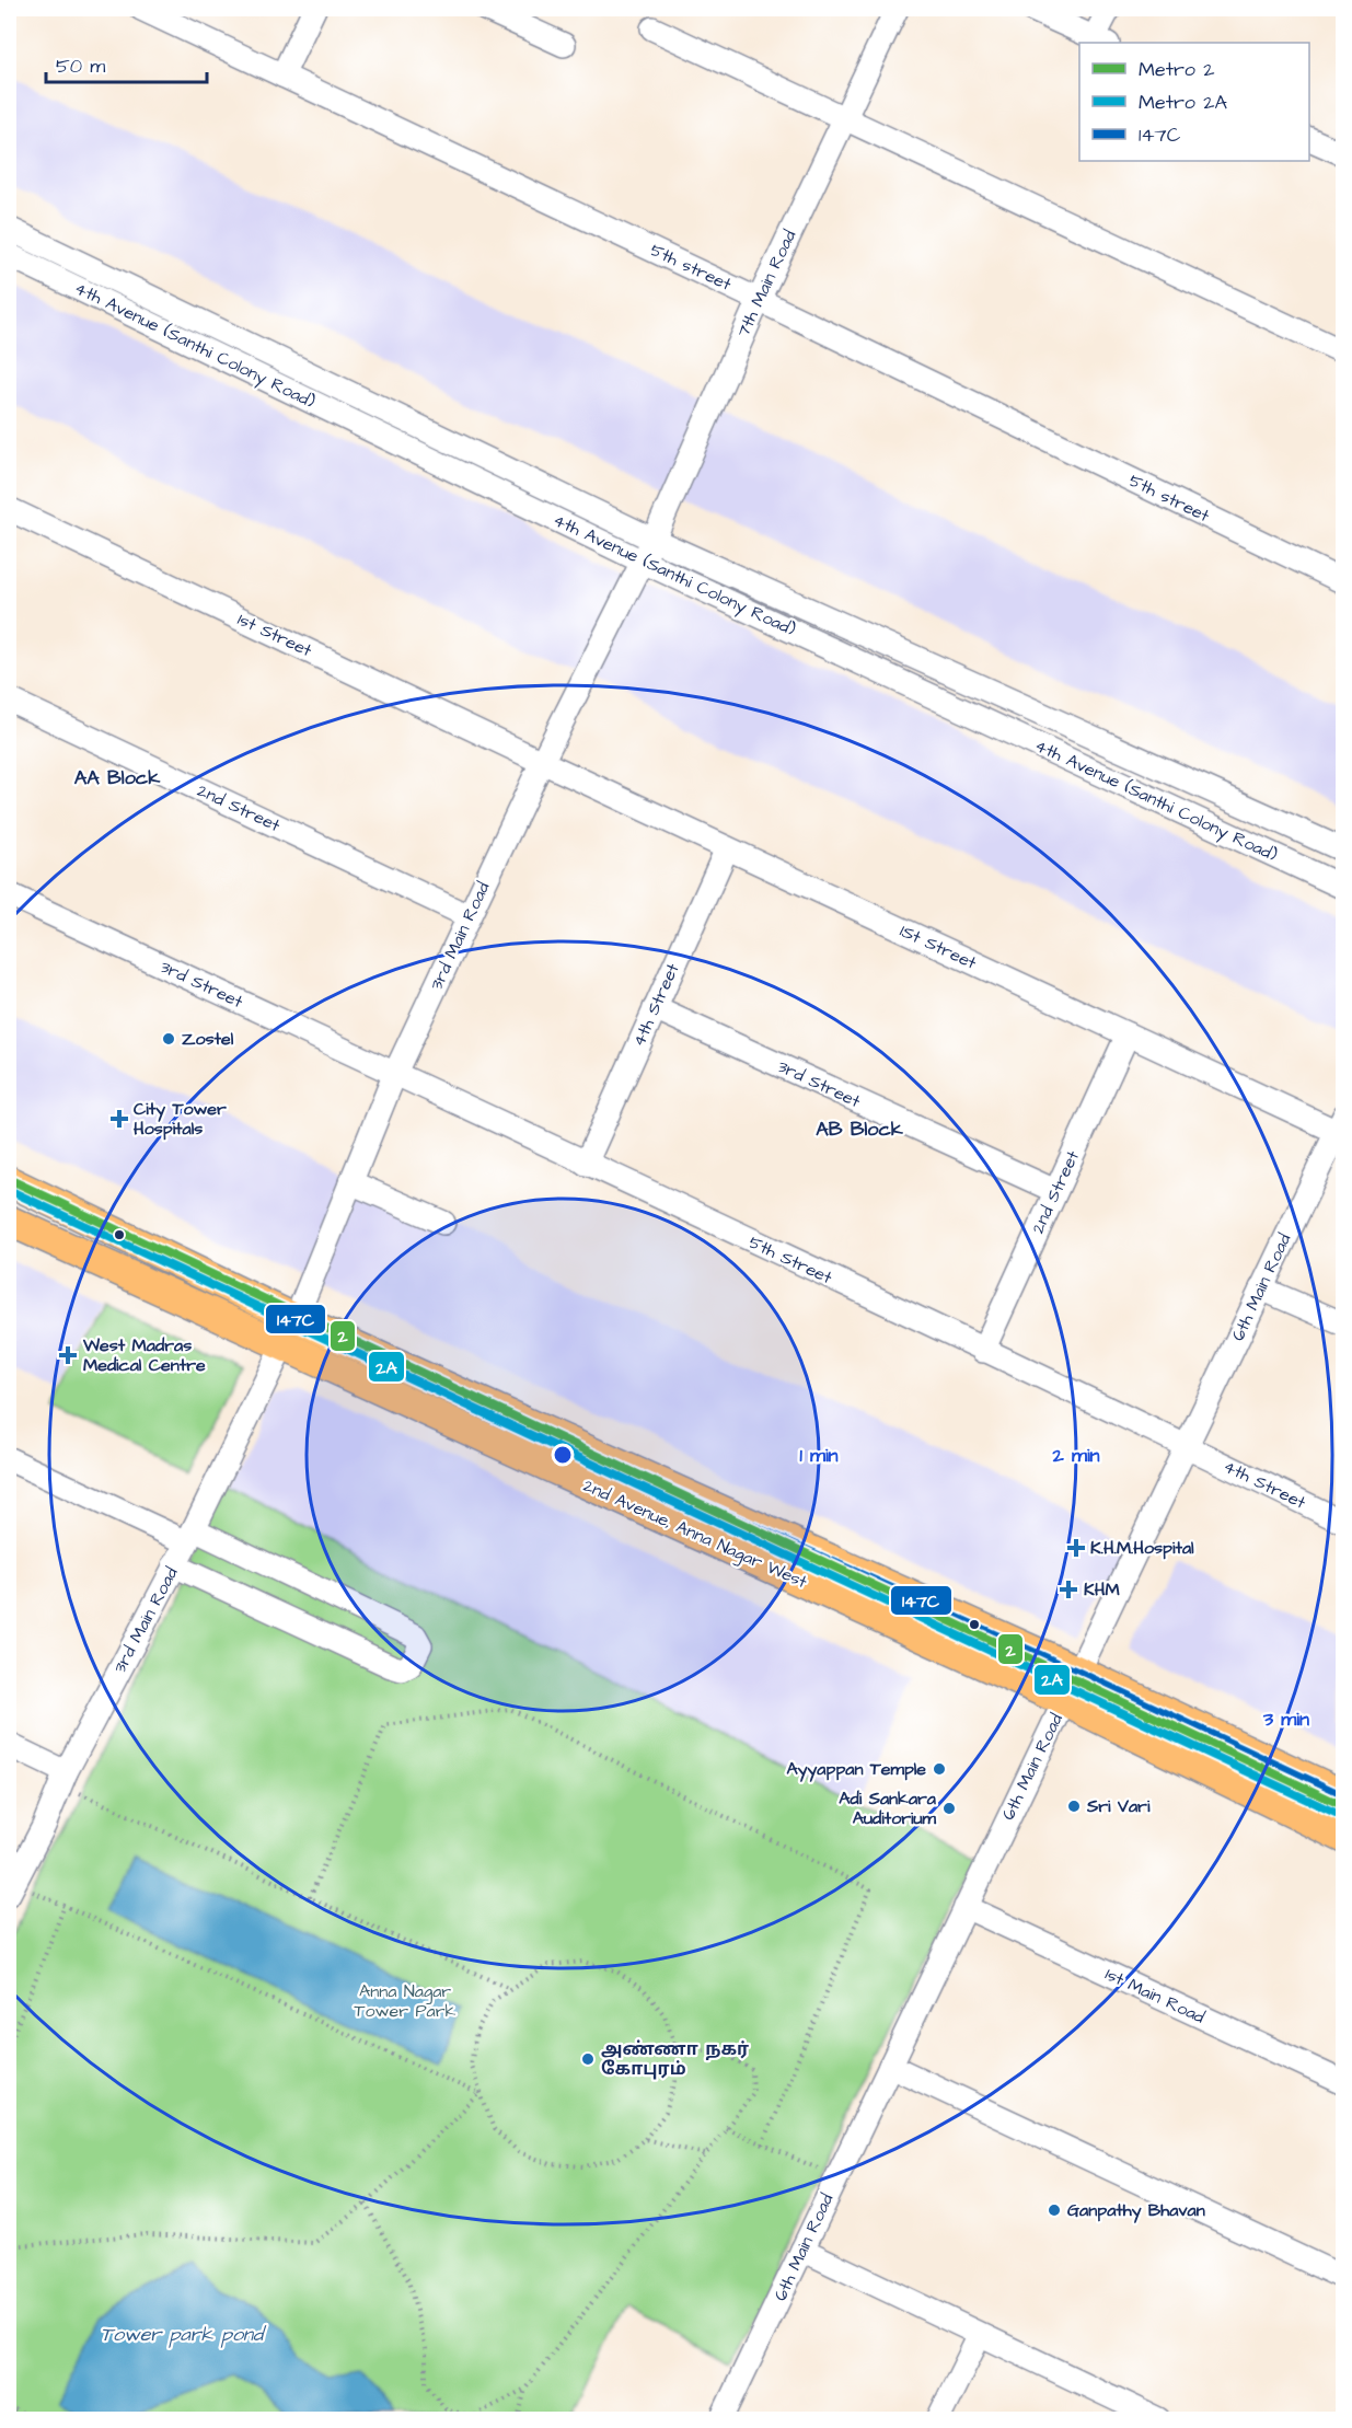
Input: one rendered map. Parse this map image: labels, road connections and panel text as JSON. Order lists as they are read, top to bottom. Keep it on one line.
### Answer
{"streets":{"main road":["2nd Avenue, Anna Nagar West"],"street":["5th street","7th Main Road","4th Avenue (Santhi Colony Road)","1st Street","2nd Street","3rd Main Road","1St Street","3rd Street","4th Street","5th Street","6th Main Road","1st Main Road"]},"crossings":[["5th street","7th Main Road"],["7th Main Road","4th Avenue (Santhi Colony Road)"],["7th Main Road","3rd Main Road"],["4th Avenue (Santhi Colony Road)","3rd Main Road"],["1st Street","3rd Main Road"],["1st Street","1St Street"],["2nd Street","3rd Main Road"],["2nd Street","1St Street"],["2nd Street","3rd Street"],["2nd Street","5th Street"],["3rd Main Road","1St Street"],["3rd Main Road","3rd Street"],["3rd Main Road","5th Street"],["3rd Main Road","2nd Avenue, Anna Nagar West"],["1St Street","4th Street"],["1St Street","6th Main Road"],["3rd Street","4th Street"],["3rd Street","5th Street"],["4th Street","5th Street"],["4th Street","6th Main Road"],["5th Street","6th Main Road"],["6th Main Road","2nd Avenue, Anna Nagar West"],["6th Main Road","1st Main Road"]],"districts":["AA Block","AB Block"],"water":["Tower park pond"],"parks":["Anna Nagar Tower Park"],"places":{"other":["Zostel","Ayyappan Temple","Sri Vari","Adi Sankara Auditorium","அண்ணா நகர் கோபுரம்","Ganpathy Bhavan"],"health":["City Tower Hospitals","West Madras Medical Centre","K.H.M.Hospital","KHM"]},"lines":["metro line 2","transit line 147C","metro line 2A"],"legend":["Metro 2","Metro 2A","147C"],"scale_bar":"50 m","rings":["1 min","2 min","3 min"]}
